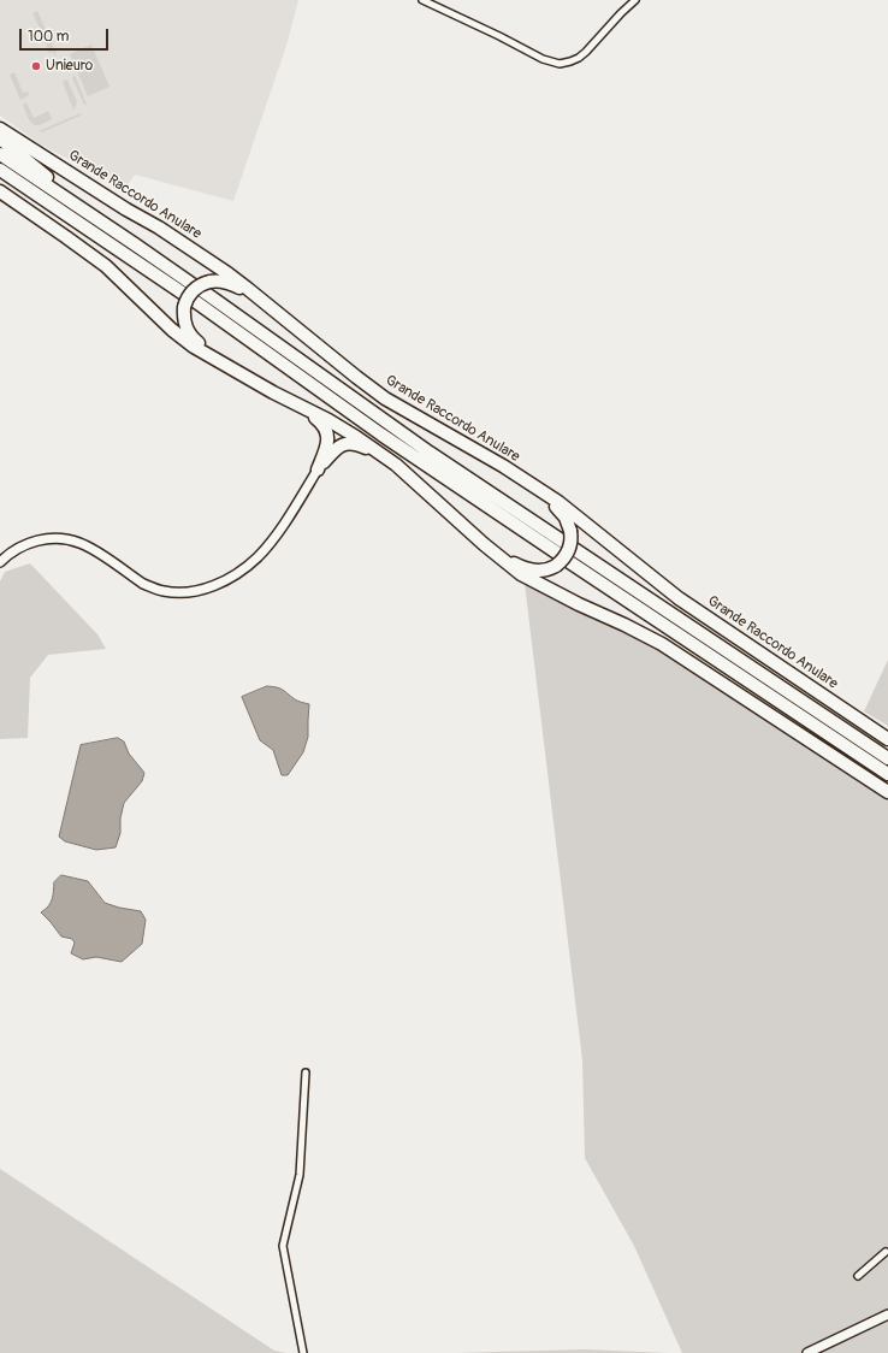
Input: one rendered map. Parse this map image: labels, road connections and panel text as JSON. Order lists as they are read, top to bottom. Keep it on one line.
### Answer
{"streets":{"highway":["Grande Raccordo Anulare"]},"places":["Unieuro"],"scale_bar":"100 m"}
